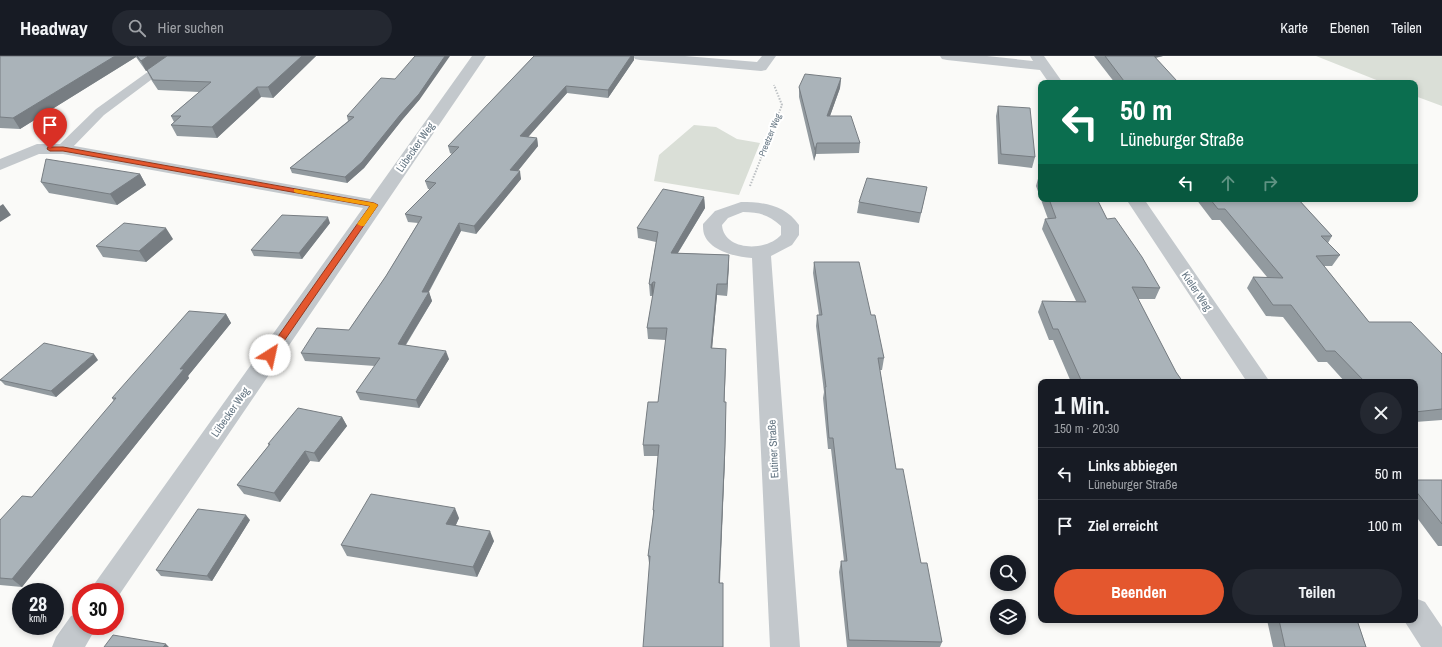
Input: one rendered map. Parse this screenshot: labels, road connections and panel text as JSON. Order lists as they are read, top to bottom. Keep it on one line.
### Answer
{"streets":{"street":["Lübecker Weg","Kieler Weg","Eutiner Straße"],"path":["Preetzer Weg"]},"crossings":[["Preetzer Weg","Eutiner Straße"]],"page":{"header":"Headway","search":"Hier suchen","nav":["Karte","Ebenen","Teilen"],"turn":["50 m","Lüneburger Straße"],"heading":["1 Min.","150 m · 20:30"],"list":[{"name":"Links abbiegen","note":"Lüneburger Straße","value":"50 m"},{"name":"Ziel erreicht","value":"100 m"}],"buttons":["Beenden","Teilen"],"speed":"28 km/h","limit":"30"}}
